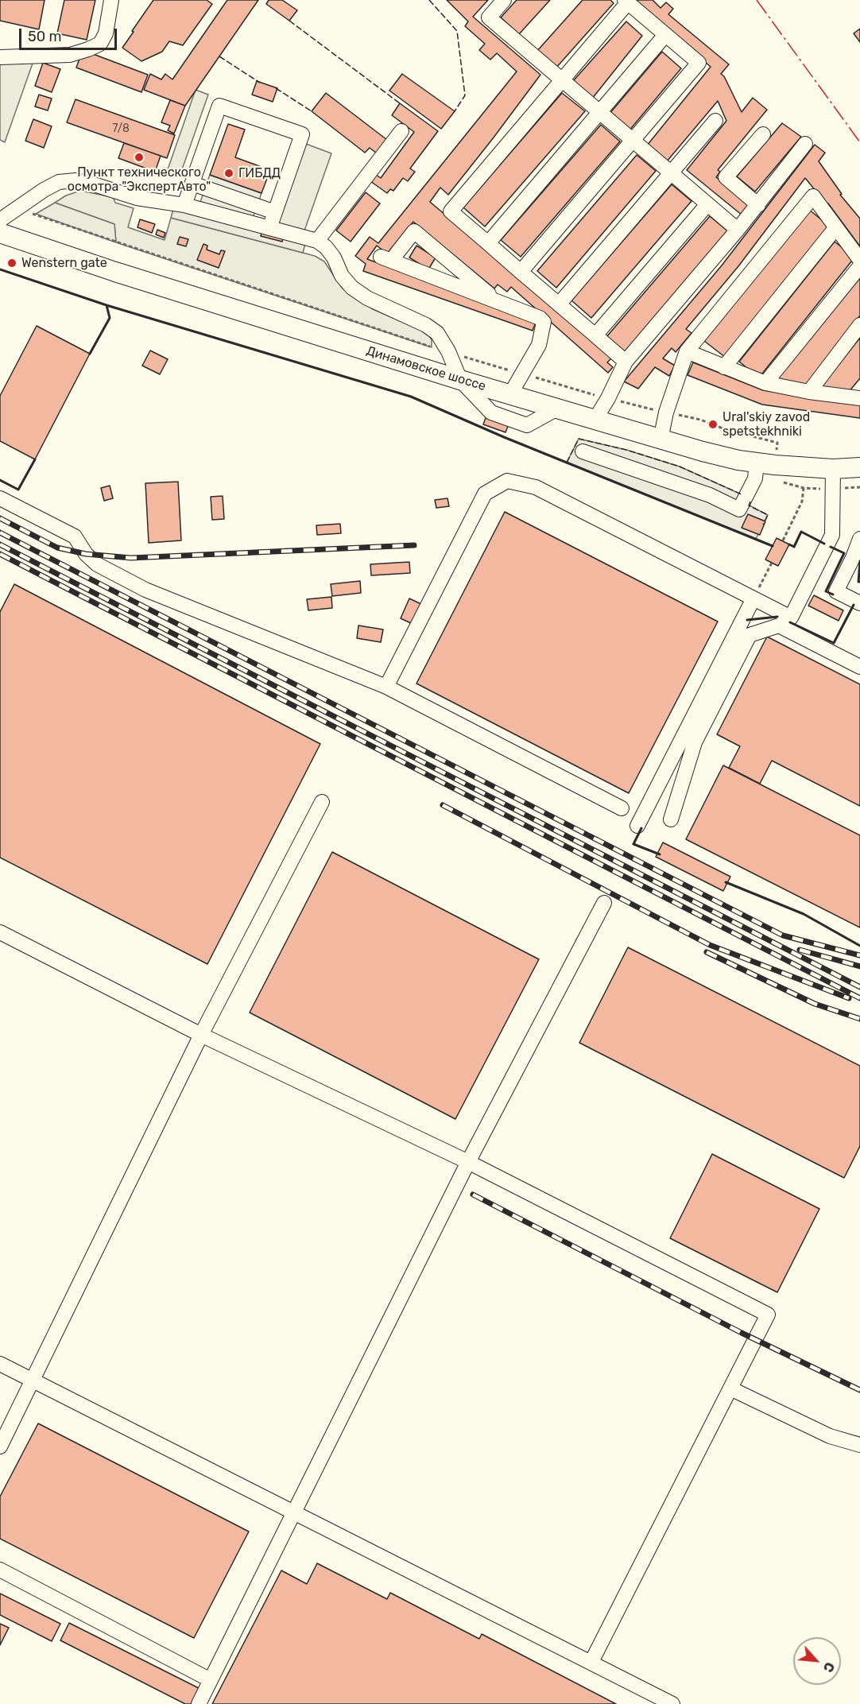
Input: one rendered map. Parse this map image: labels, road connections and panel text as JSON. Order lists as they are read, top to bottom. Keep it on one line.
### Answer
{"streets":{"main road":["Динамовское шоссе"]},"places":["Пункт технического осмотра \"ЭкспертАвто\"","ГИБДД","Wenstern gate","Ural'skiy zavod spetstekhniki"],"house_numbers":["7/8"],"scale_bar":"50 m","north":"bottom right"}
